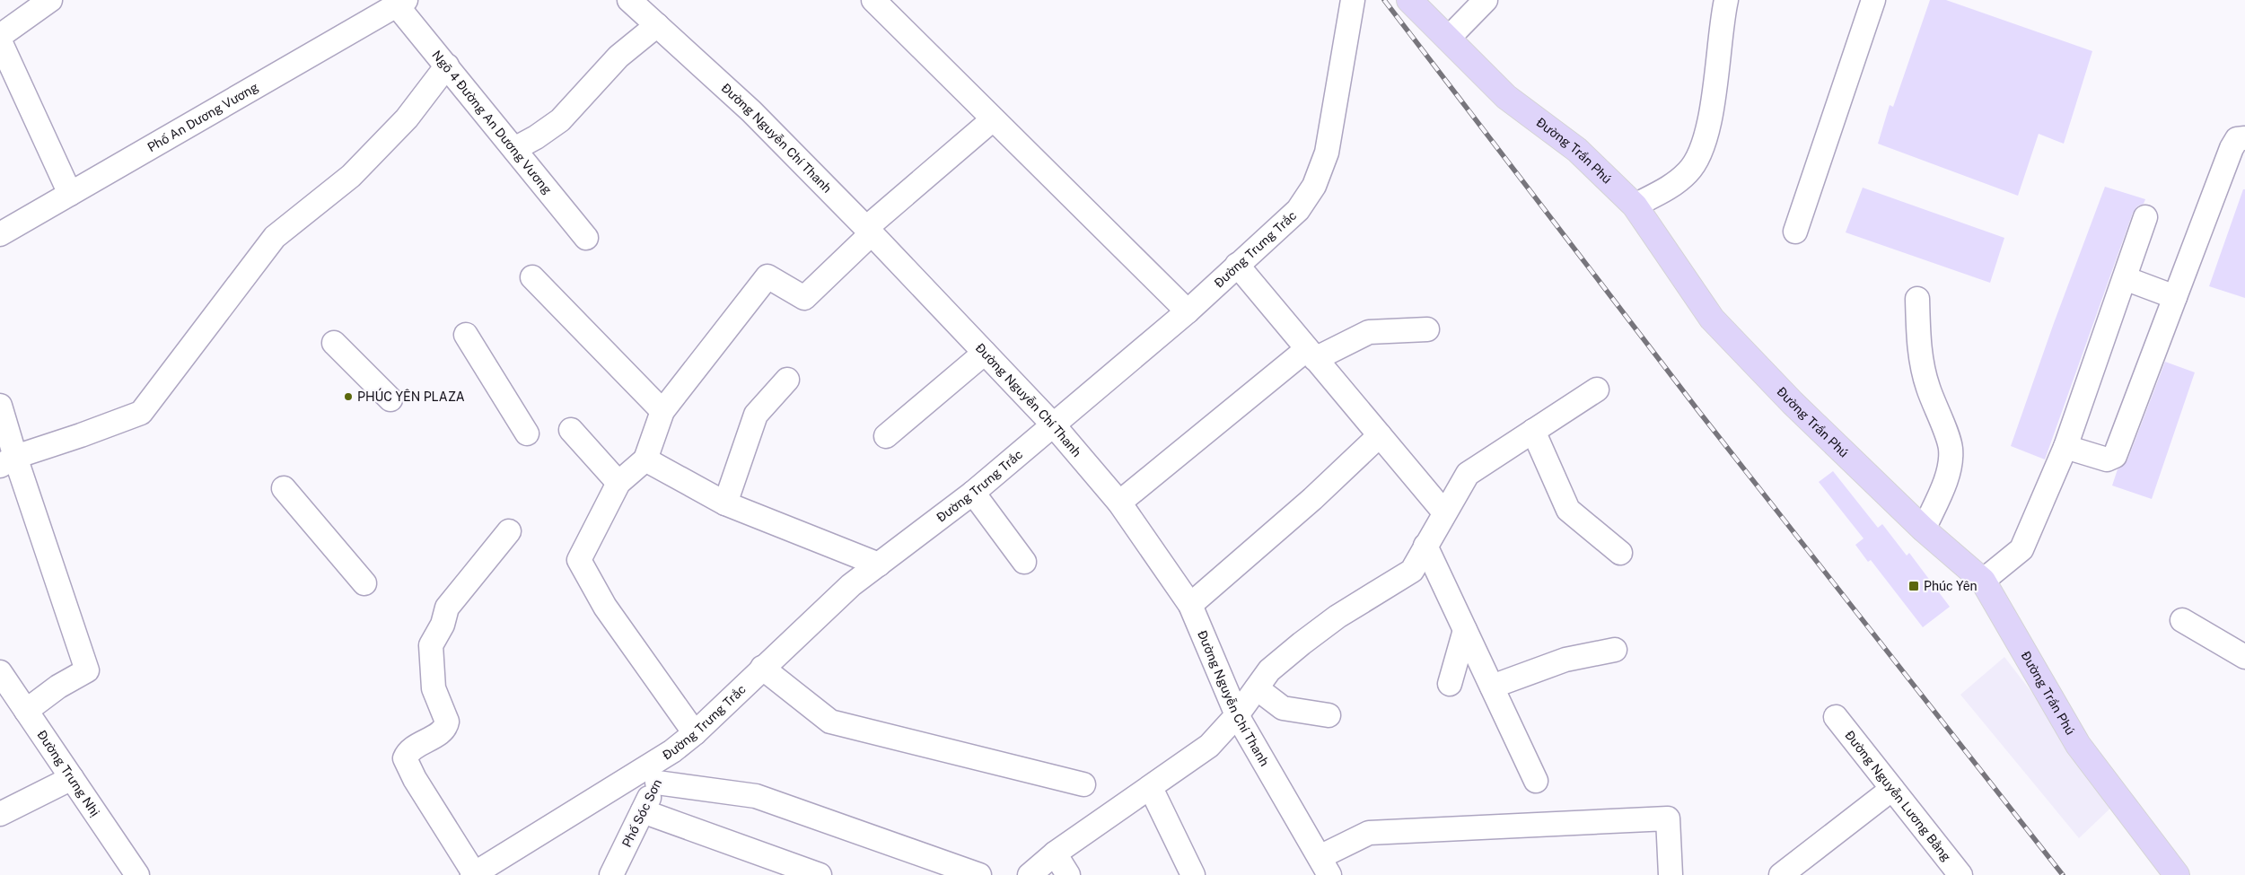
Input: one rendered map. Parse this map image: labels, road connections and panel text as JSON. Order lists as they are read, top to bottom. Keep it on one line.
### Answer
{"streets":{"main road":["Đường Trần Phú"],"street":["Phố An Dương Vương","Ngõ 4 Đường An Dương Vương","Đường Nguyễn Chí Thanh","Đường Trưng Trắc","Đường Trưng Nhị","Đường Nguyễn Lương Bằng","Phố Sóc Sơn"]},"crossings":[["Phố An Dương Vương","Ngõ 4 Đường An Dương Vương"],["Đường Nguyễn Chí Thanh","Đường Trưng Trắc"],["Đường Trưng Trắc","Phố Sóc Sơn"]],"places":{"other":["PHÚC YÊN PLAZA"],"transit":["Phúc Yên"]}}
